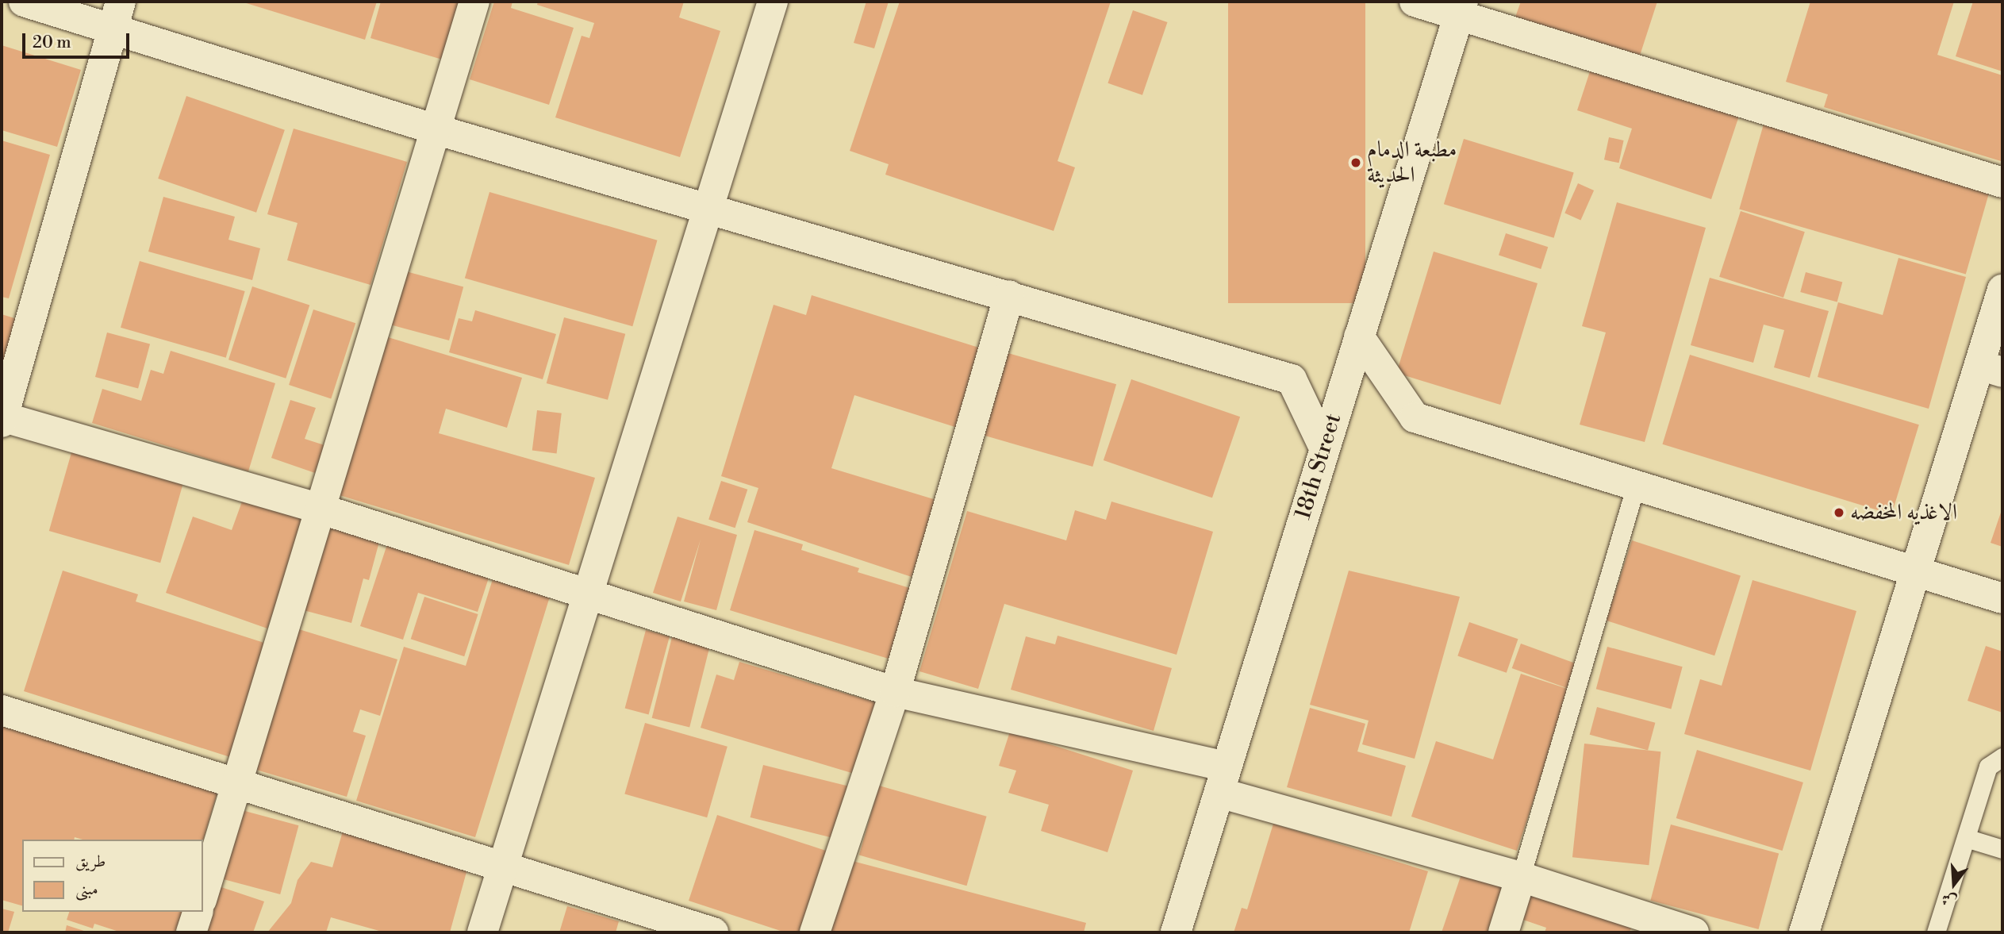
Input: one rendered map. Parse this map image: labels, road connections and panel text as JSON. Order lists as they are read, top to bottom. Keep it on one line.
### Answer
{"streets":{"street":["18th Street"]},"places":["مطبعة الدمام الحديثة","الاغذيه المخفضه"],"legend":["طريق","مبنى"],"scale_bar":"20 m","north":"bottom"}
